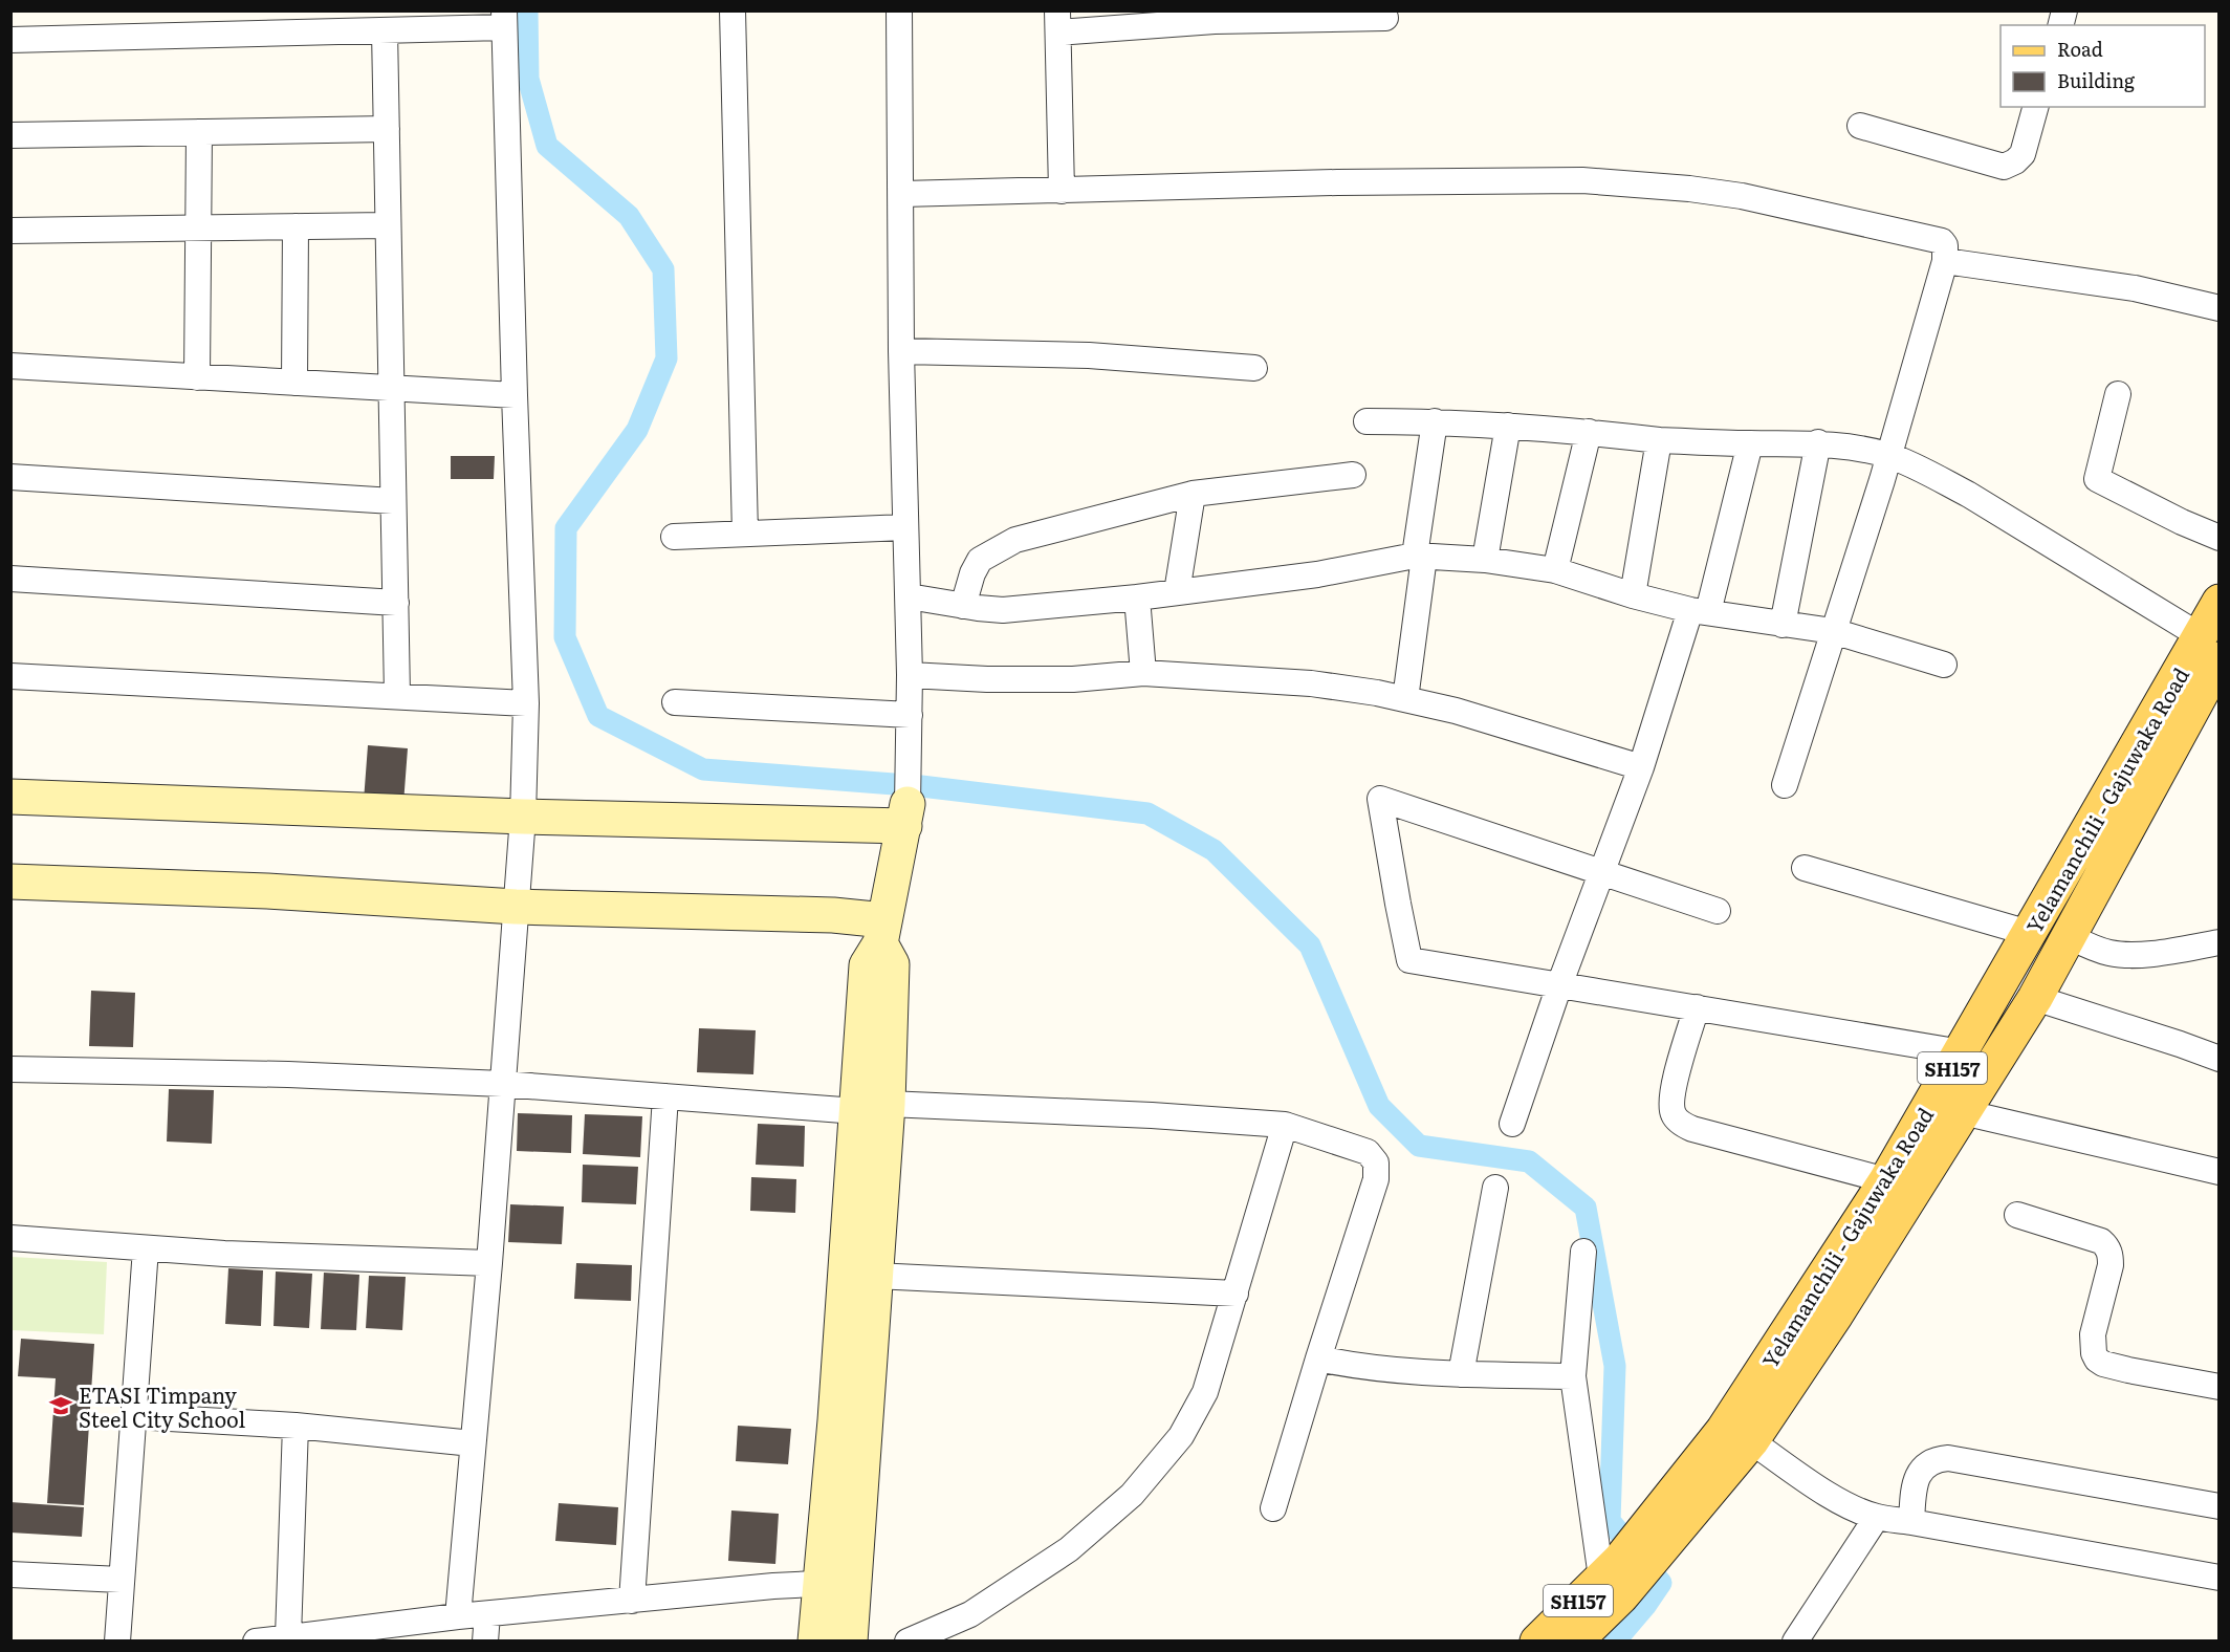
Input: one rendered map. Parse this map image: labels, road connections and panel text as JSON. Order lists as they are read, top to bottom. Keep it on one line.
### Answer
{"streets":{"main road":["Yelamanchili - Gajuwaka Road","SH157"]},"places":{"school or university":["ETASI Timpany Steel City School"]},"legend":["Road","Building"]}
